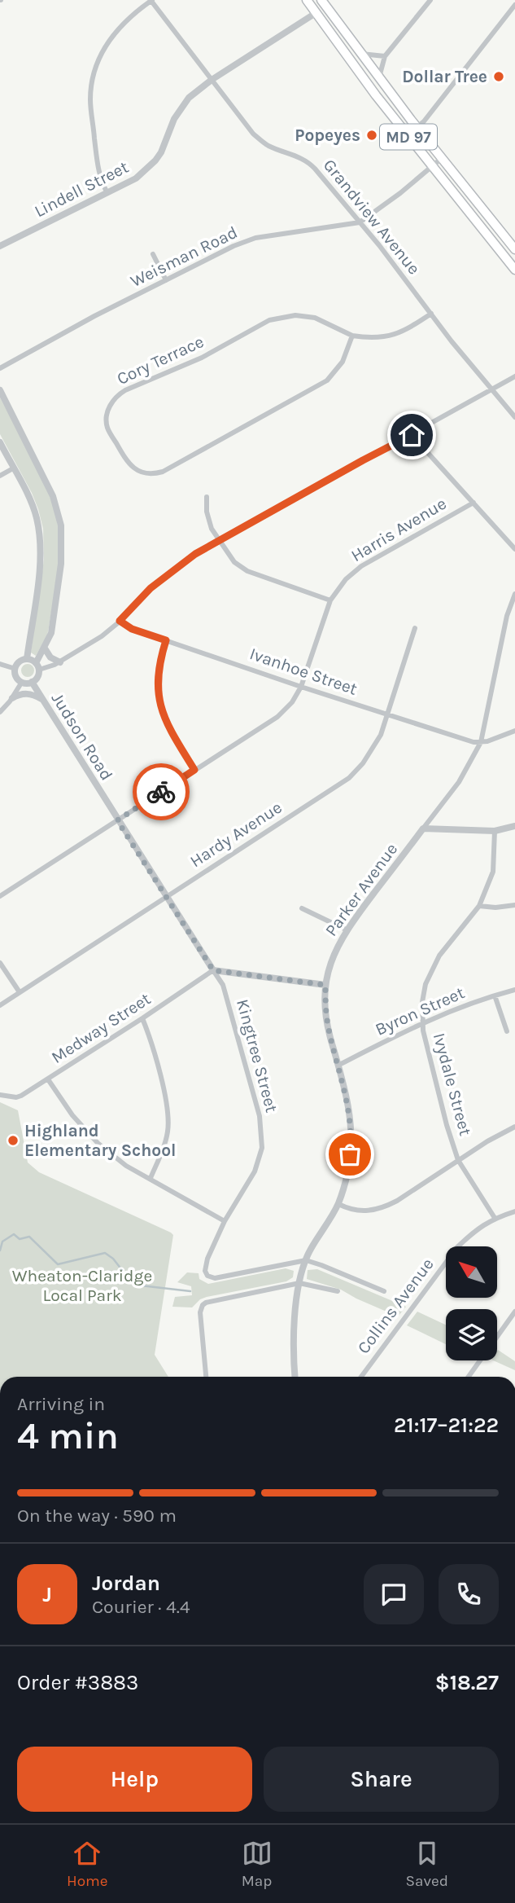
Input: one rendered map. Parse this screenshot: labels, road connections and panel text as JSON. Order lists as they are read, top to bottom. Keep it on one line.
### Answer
{"streets":{"main road":["MD 97"],"street":["Lindell Street","Grandview Avenue","Weisman Road","Cory Terrace","Harris Avenue","Ivanhoe Street","Judson Road","Hardy Avenue","Parker Avenue","Byron Street","Medway Street","Kingtree Street","Ivydale Street","Collins Avenue"]},"crossings":[["MD 97","Lindell Street"],["MD 97","Weisman Road"],["Lindell Street","Grandview Avenue"],["Grandview Avenue","Weisman Road"],["Grandview Avenue","Cory Terrace"],["Harris Avenue","Ivanhoe Street"],["Harris Avenue","Judson Road"],["Ivanhoe Street","Hardy Avenue"],["Ivanhoe Street","Parker Avenue"],["Judson Road","Hardy Avenue"],["Judson Road","Medway Street"],["Judson Road","Kingtree Street"],["Parker Avenue","Byron Street"],["Parker Avenue","Kingtree Street"],["Byron Street","Ivydale Street"],["Medway Street","Kingtree Street"],["Ivydale Street","Collins Avenue"]],"parks":["Wheaton-Claridge Local Park"],"places":["Dollar Tree","Popeyes","Highland Elementary School"],"north":"top left","page":{"heading":["4 min","Arriving in","21:17–21:22"],"panel":["Jordan","Courier · 4.4","Order #3883","$18.27"],"bar":"On the way · 590 m","round":"J","buttons":["Help","Share"],"tabs":["Home","Map","Saved"]}}
